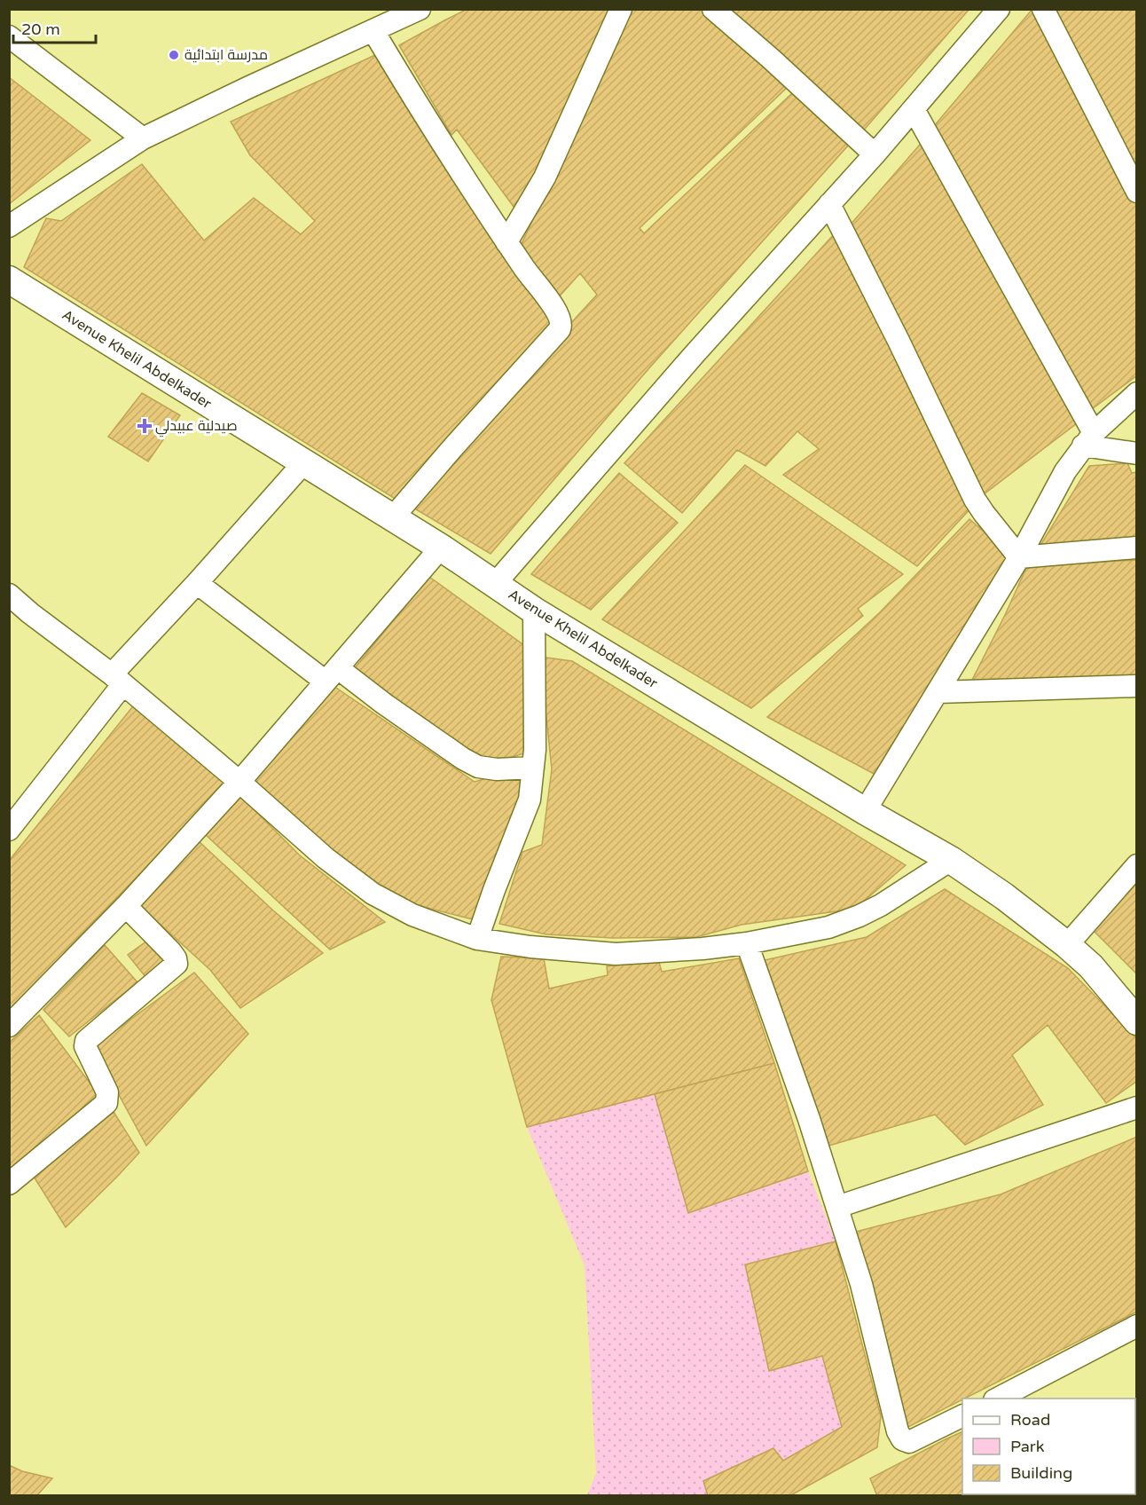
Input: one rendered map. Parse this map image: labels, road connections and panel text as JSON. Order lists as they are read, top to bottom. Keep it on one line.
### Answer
{"streets":{"street":["Avenue Khelil Abdelkader"]},"places":{"other":["مدرسة ابتدائية"],"health":["صيدلية عبيدلي"]},"legend":["Road","Park","Building"],"scale_bar":"20 m"}
